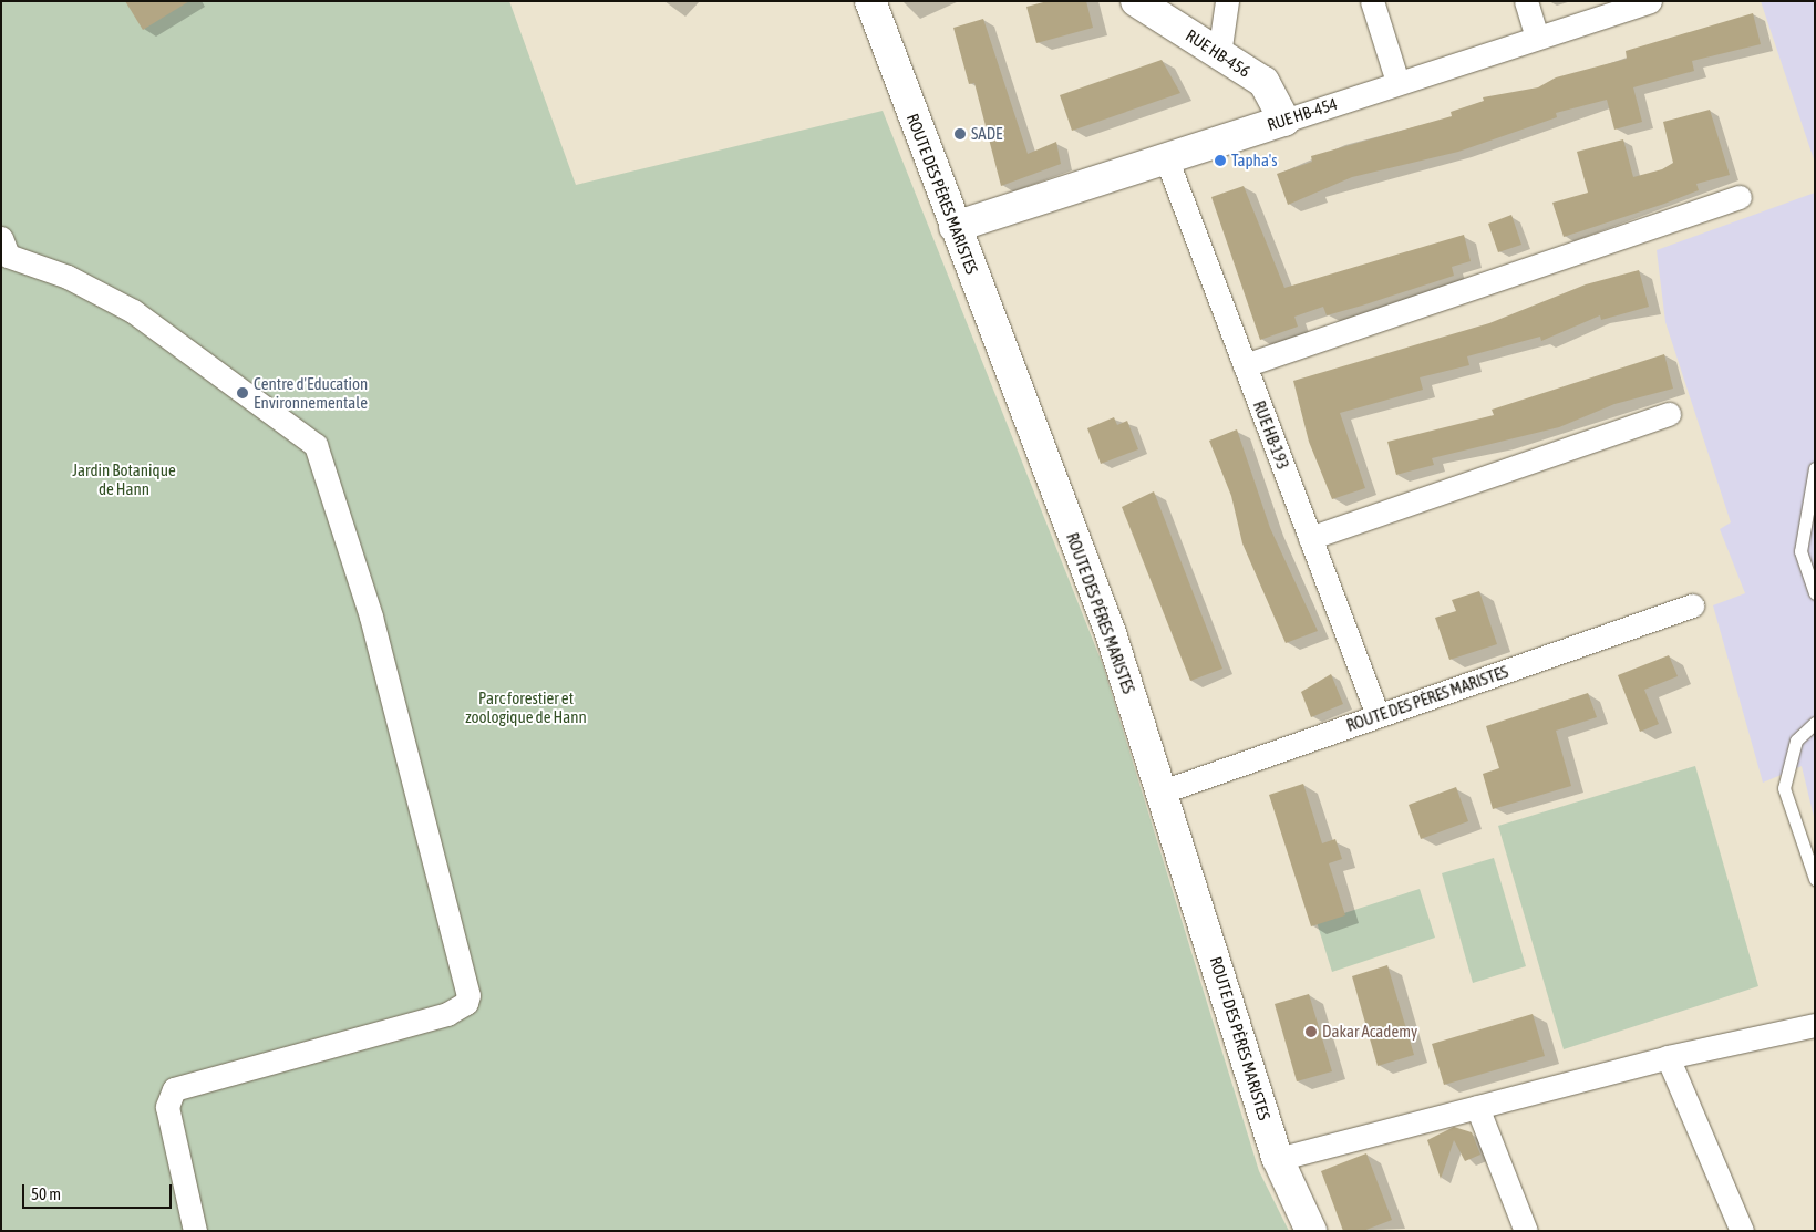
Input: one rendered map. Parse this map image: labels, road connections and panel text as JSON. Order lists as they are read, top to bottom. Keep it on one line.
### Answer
{"streets":{"street":["RUE HB-456","RUE HB-454","ROUTE DES PÈRES MARISTES","RUE HB-193"]},"crossings":[["RUE HB-456","RUE HB-454"],["RUE HB-454","ROUTE DES PÈRES MARISTES"],["RUE HB-454","RUE HB-193"],["ROUTE DES PÈRES MARISTES","RUE HB-193"]],"parks":["Jardin Botanique de Hann","Parc forestier et zoologique de Hann"],"places":["SADE","Tapha's","Centre d'Education Environnementale","Dakar Academy"],"scale_bar":"50 m"}
